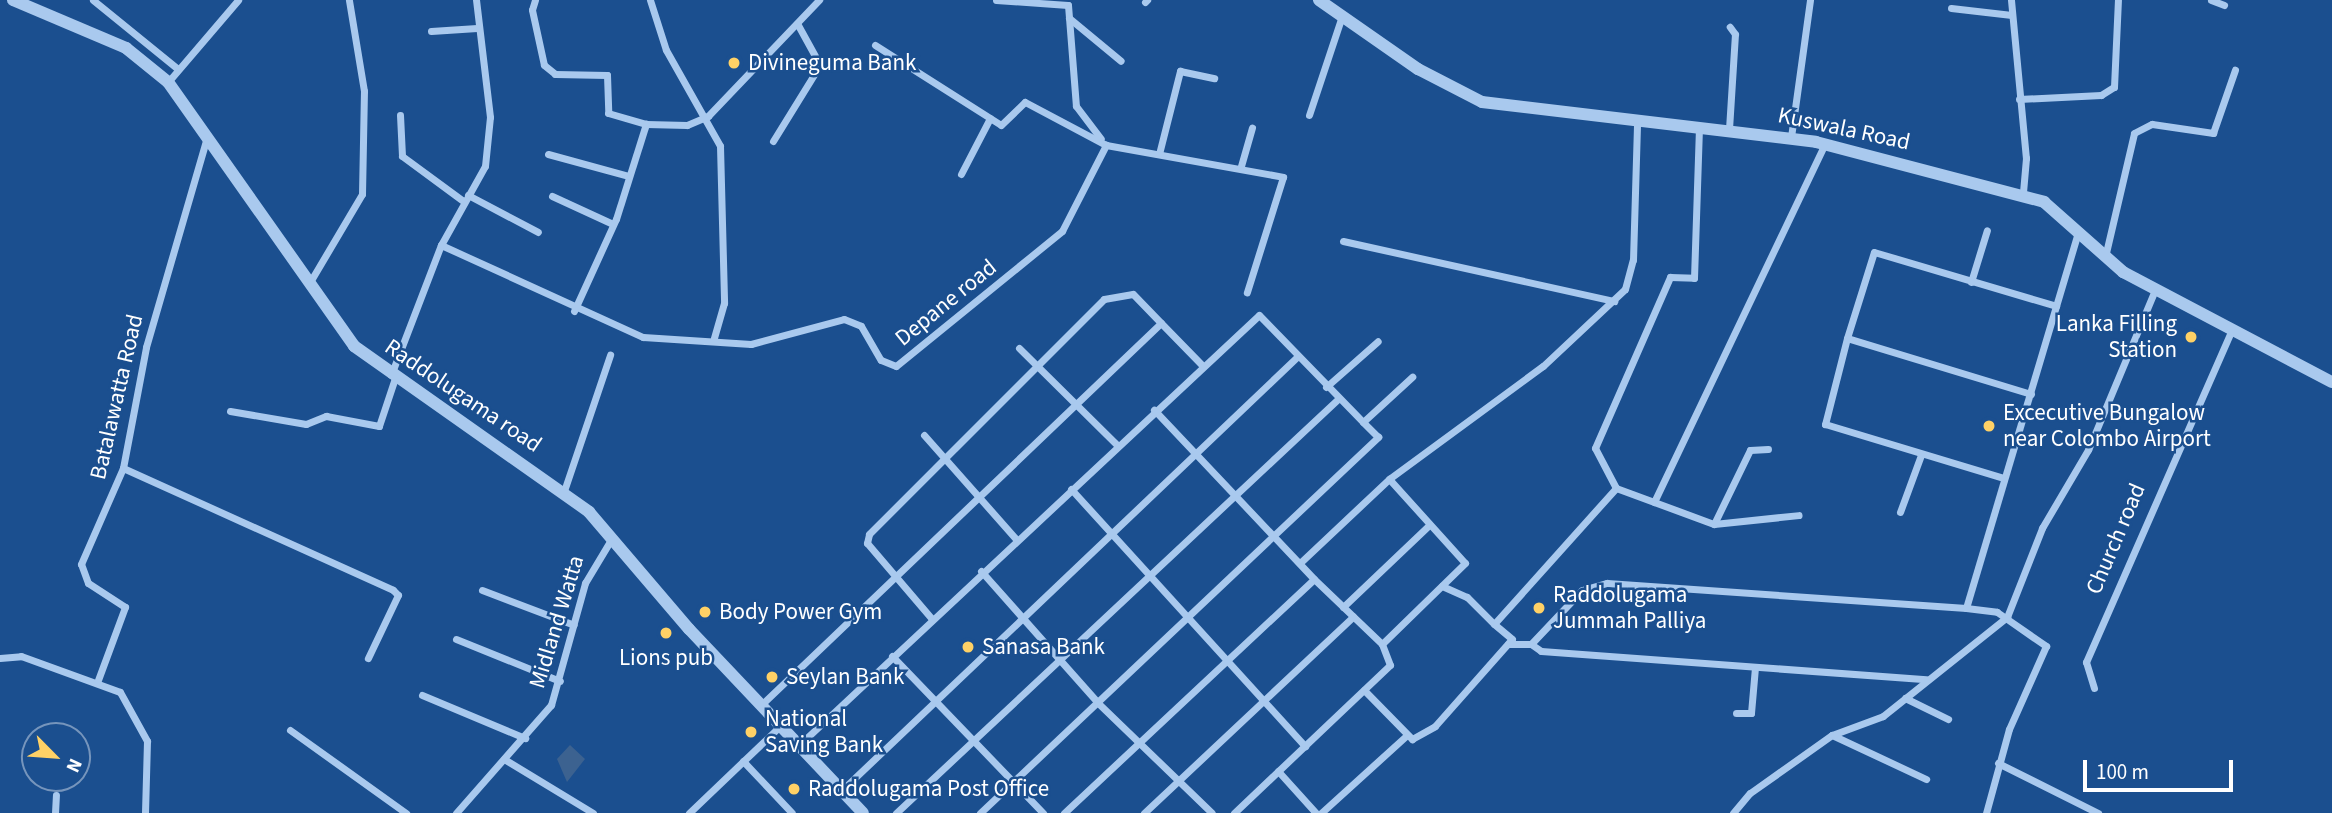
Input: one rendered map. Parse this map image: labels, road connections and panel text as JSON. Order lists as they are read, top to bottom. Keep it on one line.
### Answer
{"streets":{"street":["Kuswala Road","Depane road","Raddolugama road","Batalawatta Road","Church road","Midland Watta"]},"crossings":[["Kuswala Road","Church road"],["Raddolugama road","Batalawatta Road"],["Raddolugama road","Midland Watta"]],"places":["Divineguma Bank","Lanka Filling Station","Excecutive Bungalow near Colombo Airport","Raddolugama Jummah Palliya","Body Power Gym","Lions pub","Sanasa Bank","Seylan Bank","National Saving Bank","Raddolugama Post Office"],"scale_bar":"100 m","north":"bottom right"}
